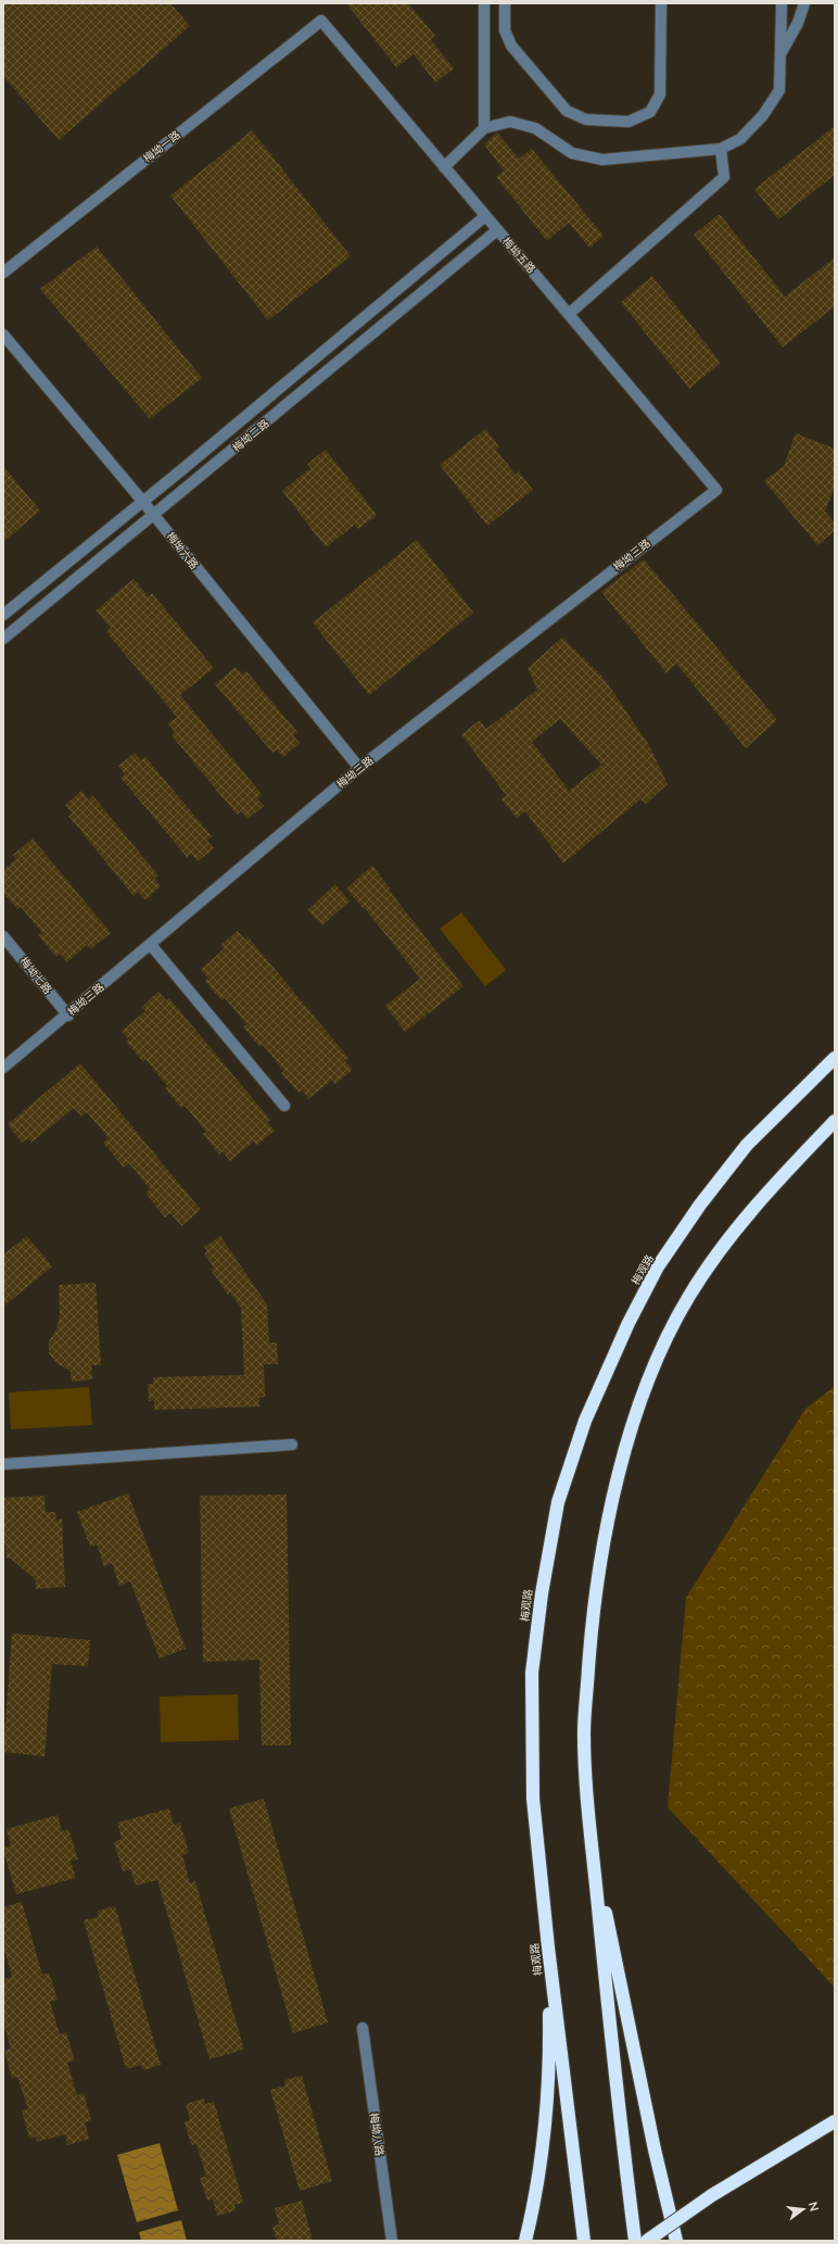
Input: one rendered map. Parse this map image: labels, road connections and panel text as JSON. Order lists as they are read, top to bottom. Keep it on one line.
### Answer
{"streets":{"highway":["梅观路"],"street":["梅坳一路","梅坳五路","梅坳二路","梅坳六路","梅坳三路","梅坳七路","梅坳八路"]},"crossings":[["梅坳一路","梅坳五路"],["梅坳五路","梅坳二路"],["梅坳五路","梅坳三路"],["梅坳二路","梅坳六路"],["梅坳六路","梅坳三路"],["梅坳三路","梅坳七路"]],"north":"right"}
